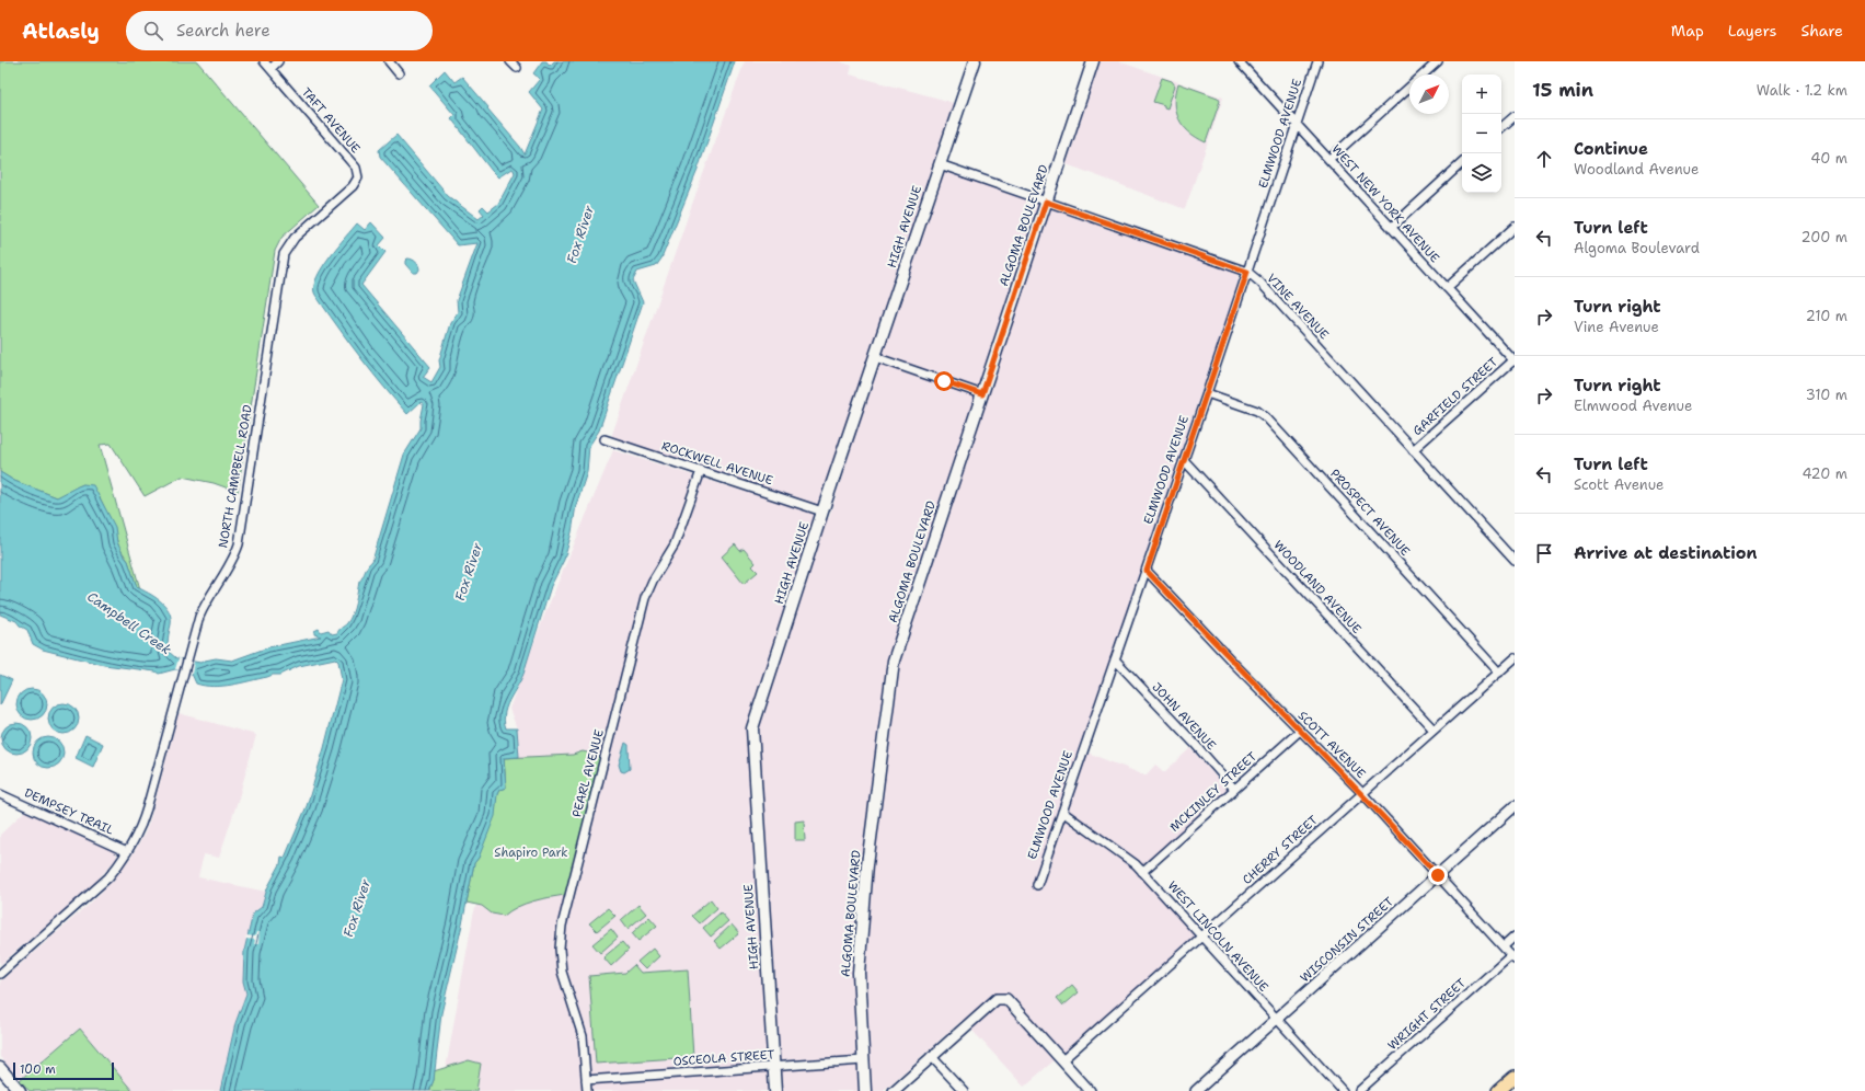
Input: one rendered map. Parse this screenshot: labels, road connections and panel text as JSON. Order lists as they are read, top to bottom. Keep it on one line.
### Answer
{"streets":{"main road":["ALGOMA BOULEVARD","HIGH AVENUE"],"street":["TAFT AVENUE","ELMWOOD AVENUE","WEST NEW YORK AVENUE","VINE AVENUE","GARFIELD STREET","ROCKWELL AVENUE","NORTH CAMPBELL ROAD","PROSPECT AVENUE","WOODLAND AVENUE","JOHN AVENUE","SCOTT AVENUE","PEARL AVENUE","MCKINLEY STREET","DEMPSEY TRAIL","CHERRY STREET","WEST LINCOLN AVENUE","WISCONSIN STREET","WRIGHT STREET","OSCEOLA STREET"]},"crossings":[["TAFT AVENUE","NORTH CAMPBELL ROAD"],["ELMWOOD AVENUE","WEST NEW YORK AVENUE"],["ELMWOOD AVENUE","VINE AVENUE"],["ELMWOOD AVENUE","PROSPECT AVENUE"],["ELMWOOD AVENUE","WOODLAND AVENUE"],["ELMWOOD AVENUE","JOHN AVENUE"],["ELMWOOD AVENUE","SCOTT AVENUE"],["ELMWOOD AVENUE","WEST LINCOLN AVENUE"],["WEST NEW YORK AVENUE","GARFIELD STREET"],["ALGOMA BOULEVARD","VINE AVENUE"],["ALGOMA BOULEVARD","OSCEOLA STREET"],["HIGH AVENUE","VINE AVENUE"],["HIGH AVENUE","ROCKWELL AVENUE"],["HIGH AVENUE","OSCEOLA STREET"],["VINE AVENUE","GARFIELD STREET"],["ROCKWELL AVENUE","PEARL AVENUE"],["NORTH CAMPBELL ROAD","DEMPSEY TRAIL"],["PROSPECT AVENUE","CHERRY STREET"],["WOODLAND AVENUE","CHERRY STREET"],["JOHN AVENUE","MCKINLEY STREET"],["SCOTT AVENUE","MCKINLEY STREET"],["SCOTT AVENUE","CHERRY STREET"],["SCOTT AVENUE","WISCONSIN STREET"],["SCOTT AVENUE","WRIGHT STREET"],["PEARL AVENUE","OSCEOLA STREET"],["MCKINLEY STREET","WEST LINCOLN AVENUE"],["CHERRY STREET","WEST LINCOLN AVENUE"],["WEST LINCOLN AVENUE","WISCONSIN STREET"]],"water":["Fox River","Campbell Creek"],"parks":["Shapiro Park"],"scale_bar":"100 m","north":"top right","page":{"header":"Atlasly","search":"Search here","nav":["Map","Layers","Share"],"heading":["15 min","Walk · 1.2 km"],"map_buttons":["+","−"],"list":[["Continue","Woodland Avenue","40 m"],["Turn left","Algoma Boulevard","200 m"],["Turn right","Vine Avenue","210 m"],["Turn right","Elmwood Avenue","310 m"],["Turn left","Scott Avenue","420 m"],"Arrive at destination"],"scale":"100 m"}}
